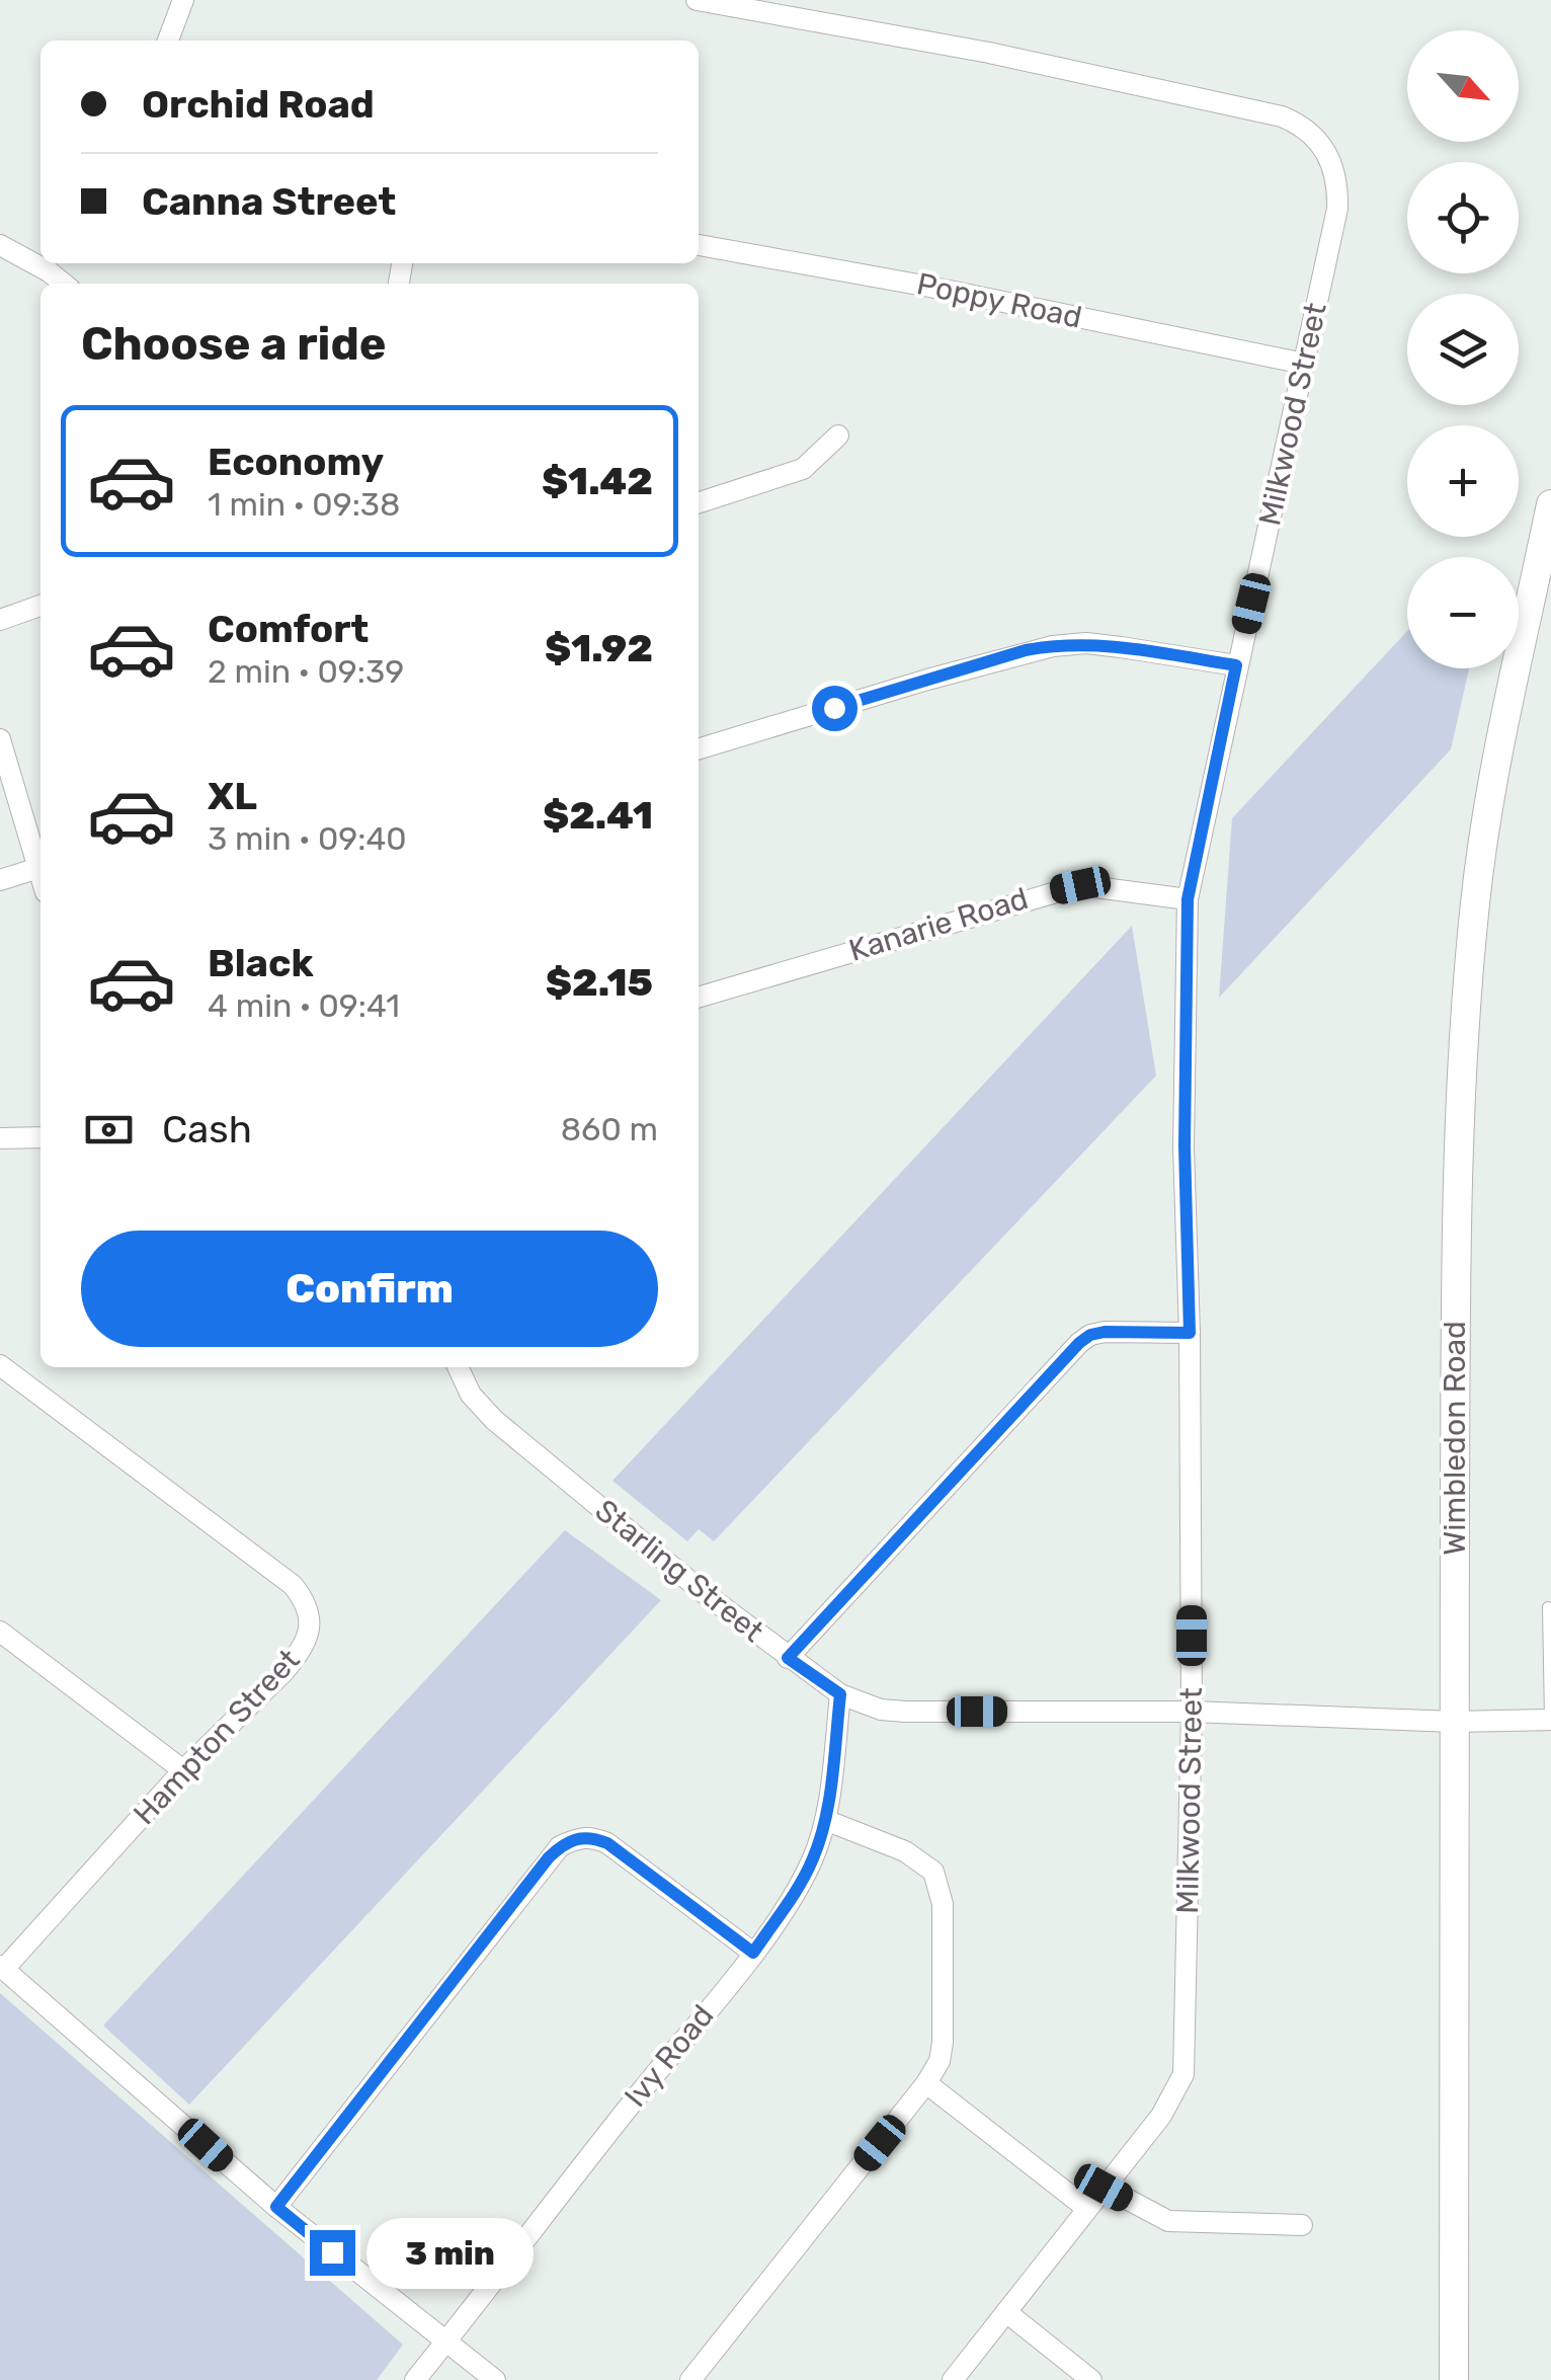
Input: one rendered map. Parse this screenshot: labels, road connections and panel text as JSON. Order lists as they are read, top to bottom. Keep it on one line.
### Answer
{"streets":{"street":["Poppy Road","Milkwood Street","Kanarie Road","Wimbledon Road","Starling Street","Hampton Street","Ivy Road"]},"crossings":[["Poppy Road","Milkwood Street"],["Milkwood Street","Kanarie Road"],["Milkwood Street","Starling Street"],["Wimbledon Road","Starling Street"],["Starling Street","Ivy Road"]],"north":"bottom right","page":{"map_buttons":["+","−"],"banner":["Orchid Road","Canna Street"],"heading":"Choose a ride","list":[{"name":"Economy","note":"1 min · 09:38","value":"$1.42"},{"name":"Comfort","note":"2 min · 09:39","value":"$1.92"},{"name":"XL","note":"3 min · 09:40","value":"$2.41"},{"name":"Black","note":"4 min · 09:41","value":"$2.15"}],"pay":["Cash","860 m"],"buttons":"Confirm","bubble":"3 min"}}
